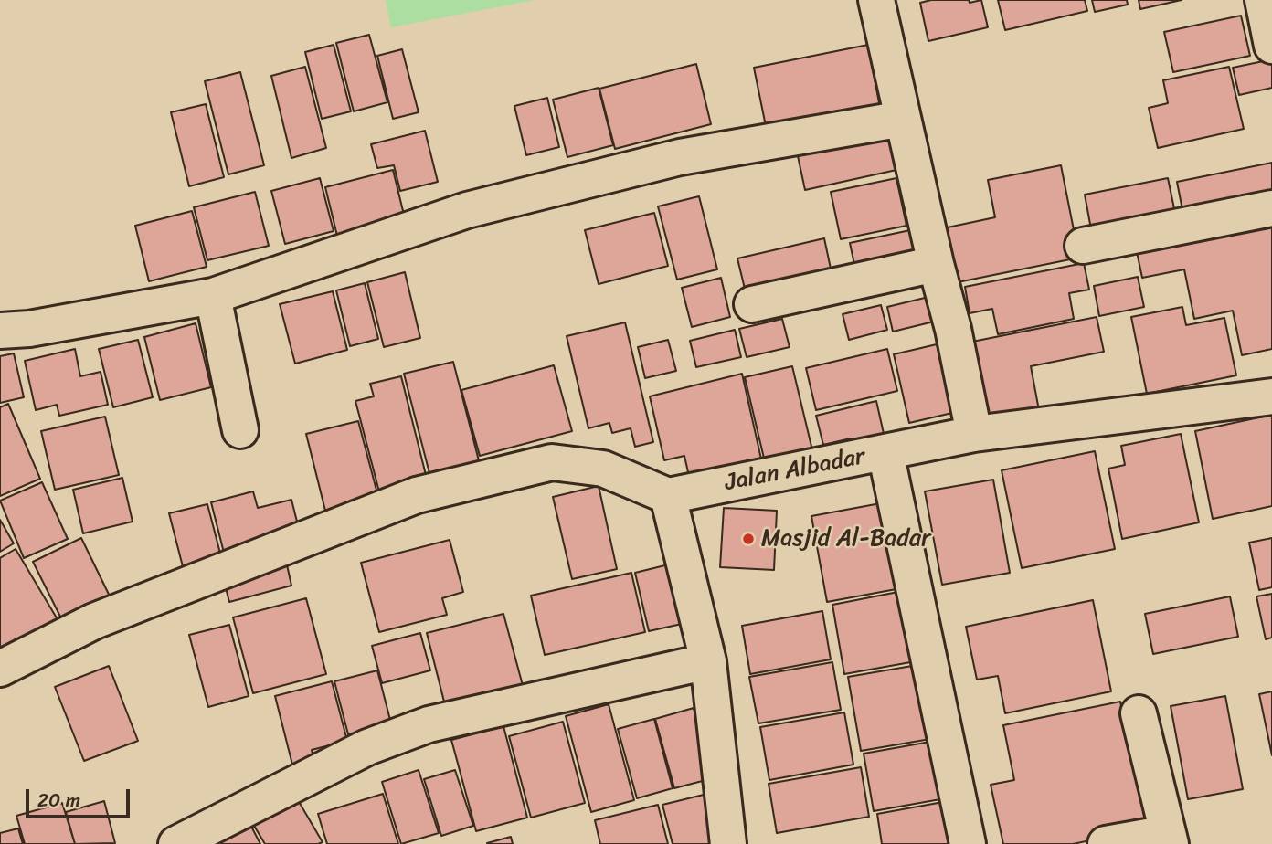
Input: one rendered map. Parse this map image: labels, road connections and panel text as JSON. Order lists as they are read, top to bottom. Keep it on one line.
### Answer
{"streets":{"street":["Jalan Albadar"]},"places":["Masjid Al-Badar"],"scale_bar":"20 m"}
